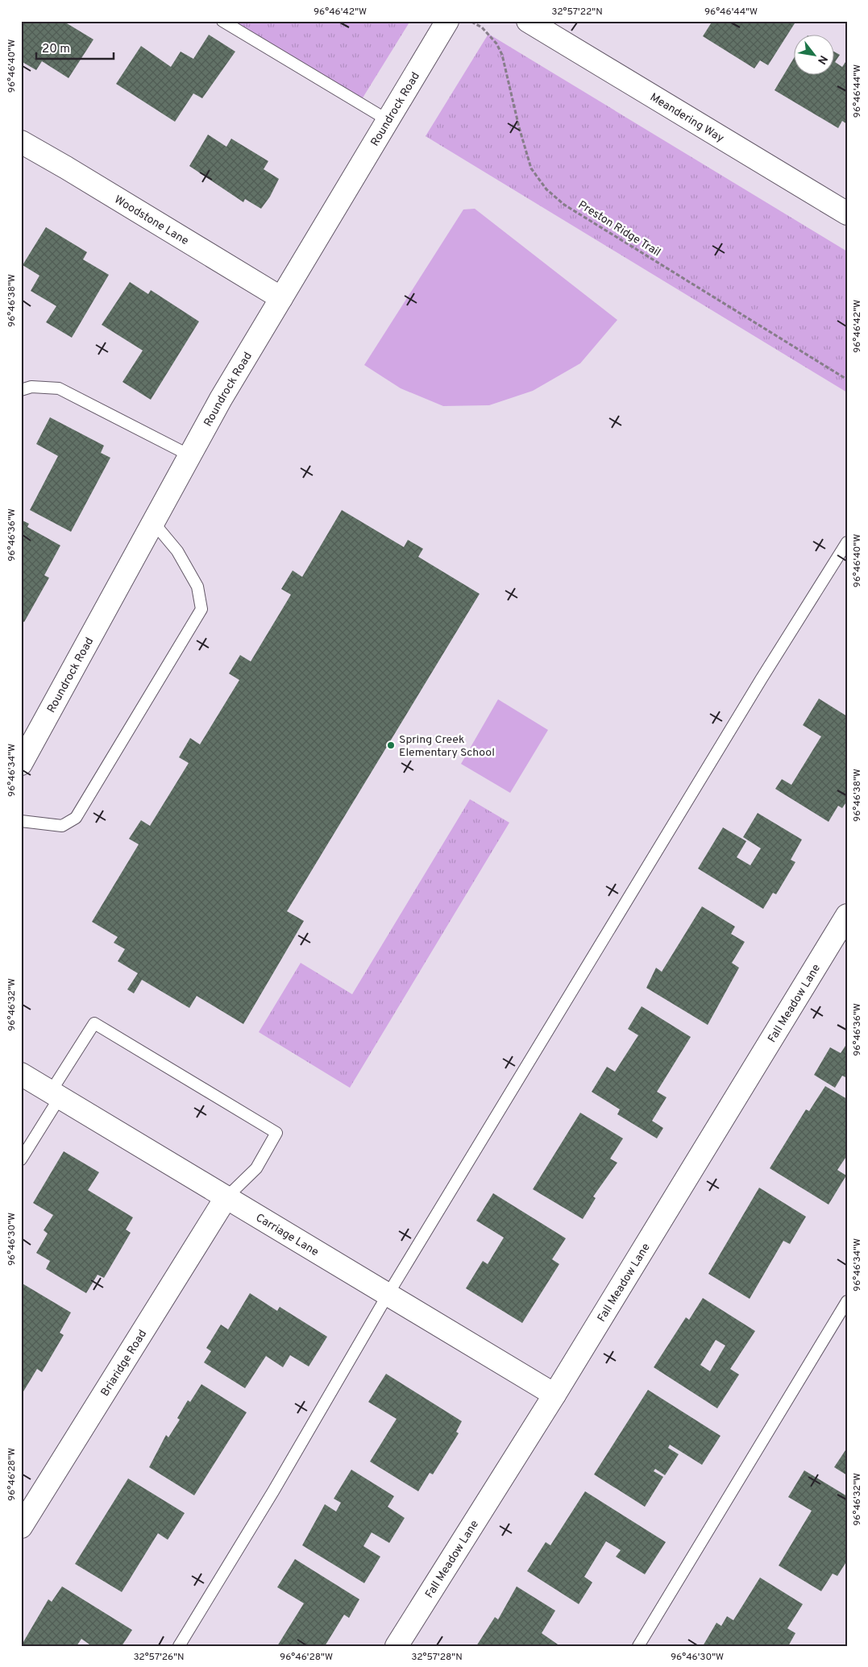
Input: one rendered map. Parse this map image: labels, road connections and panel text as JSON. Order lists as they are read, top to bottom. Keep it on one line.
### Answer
{"streets":{"street":["Roundrock Road","Meandering Way","Woodstone Lane","Fall Meadow Lane","Carriage Lane","Briaridge Road"],"path":["Preston Ridge Trail"]},"crossings":[["Roundrock Road","Woodstone Lane"],["Fall Meadow Lane","Carriage Lane"],["Carriage Lane","Briaridge Road"]],"places":["Spring Creek Elementary School"],"scale_bar":"20 m","north":"bottom right","coordinates":["96°46'42\"W","32°57'22\"N","96°46'44\"W","96°46'40\"W","96°46'38\"W","96°46'36\"W","96°46'34\"W","96°46'32\"W","96°46'30\"W","96°46'28\"W","32°57'26\"N","32°57'28\"N"]}
